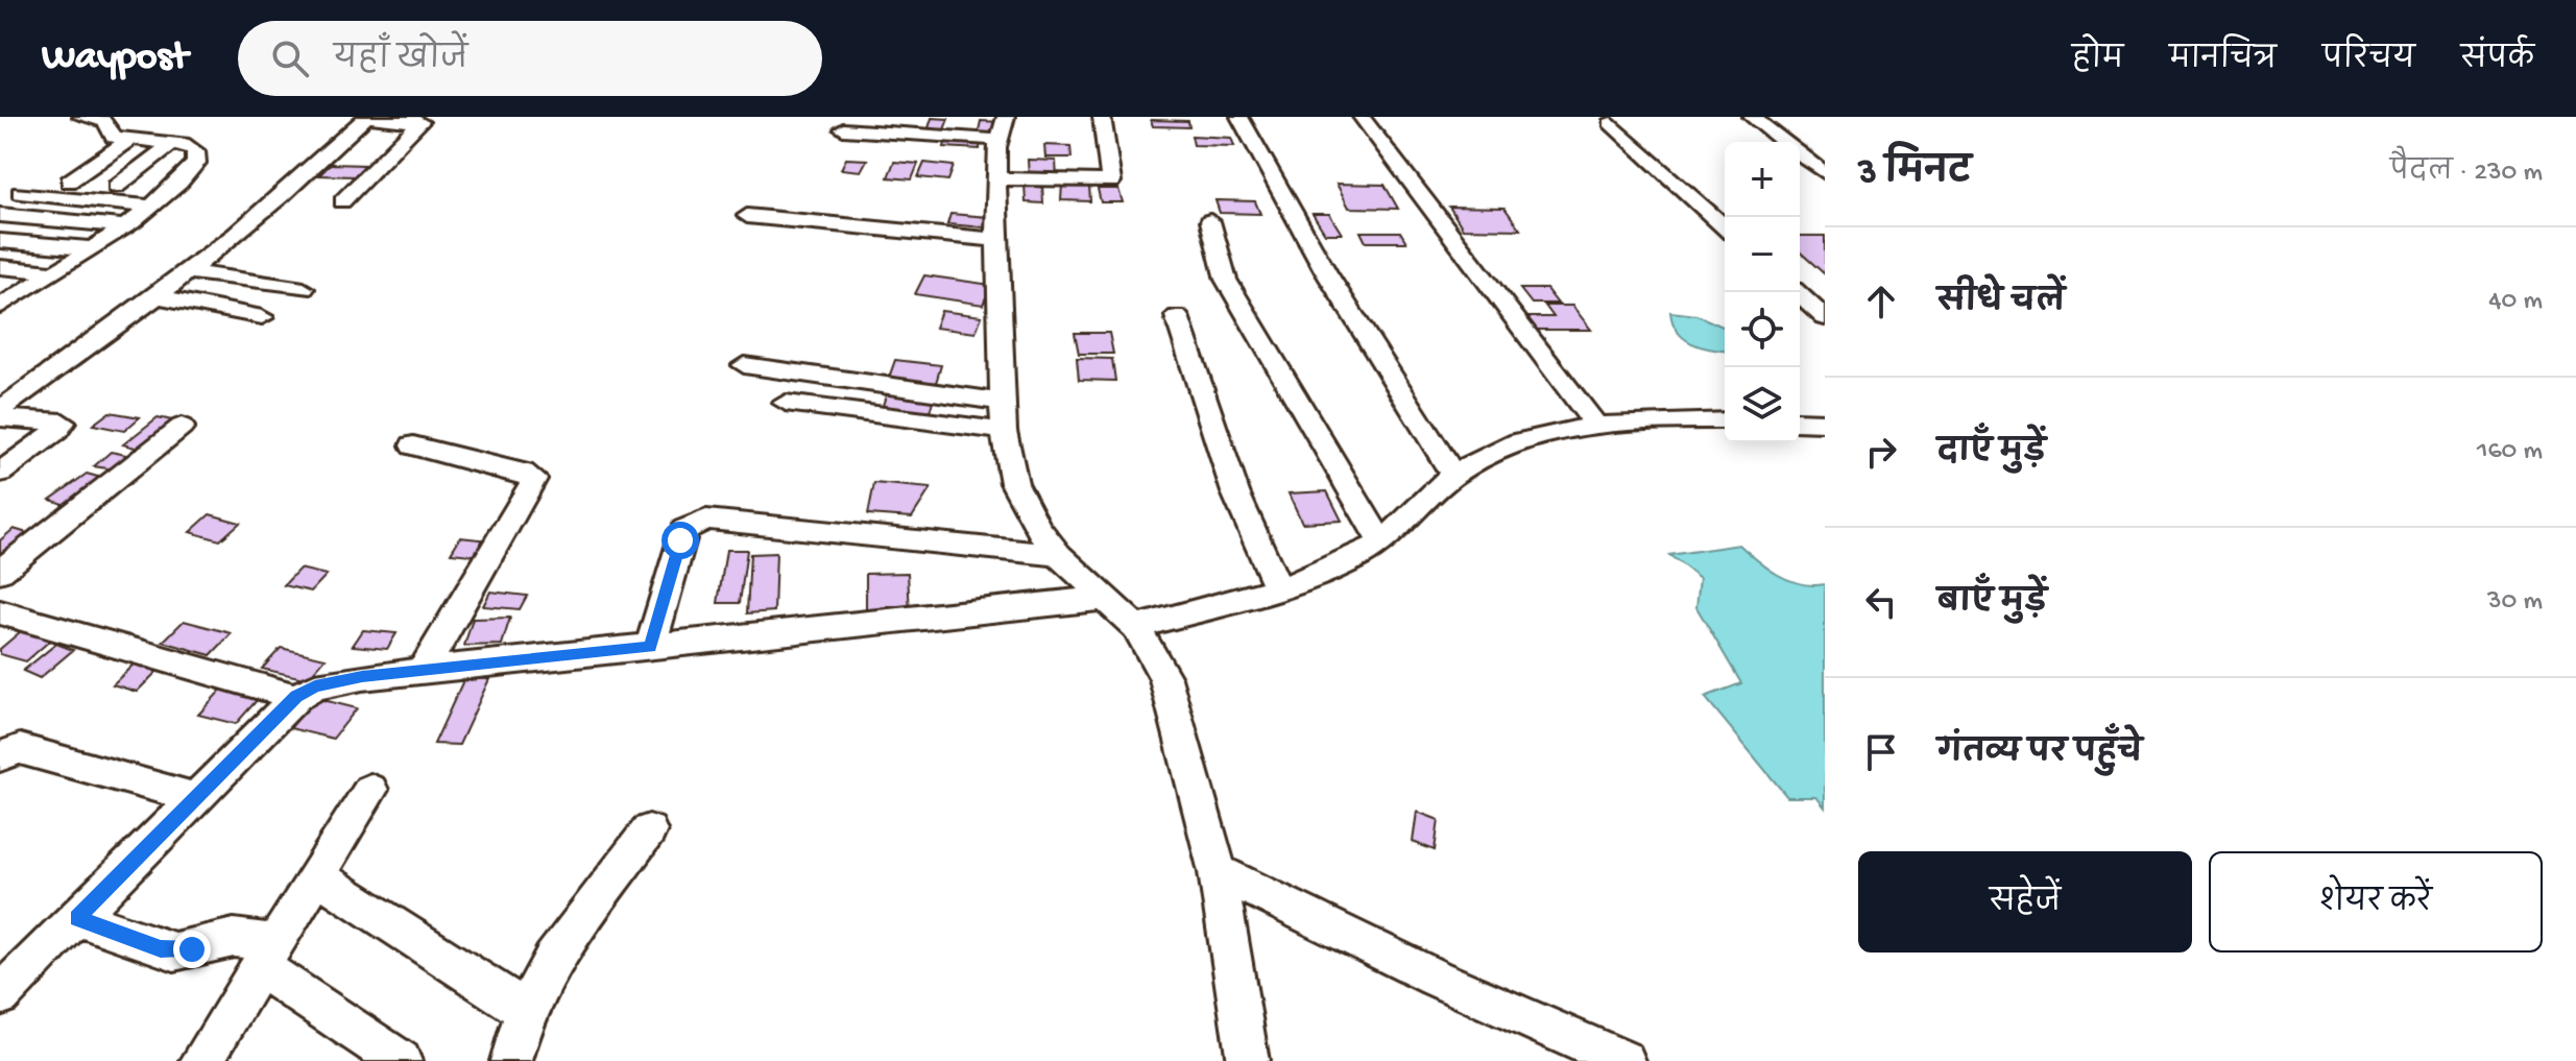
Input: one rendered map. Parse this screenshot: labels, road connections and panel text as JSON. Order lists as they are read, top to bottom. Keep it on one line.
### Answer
{"page":{"header":"Waypost","search":"यहाँ खोजें","nav":["होम","मानचित्र","परिचय","संपर्क"],"heading":["3 मिनट","पैदल · 230 m"],"map_buttons":["+","−"],"list":[["सीधे चलें","40 m"],["दाएँ मुड़ें","160 m"],["बाएँ मुड़ें","30 m"],"गंतव्य पर पहुँचे"],"buttons":["सहेजें","शेयर करें"]}}
